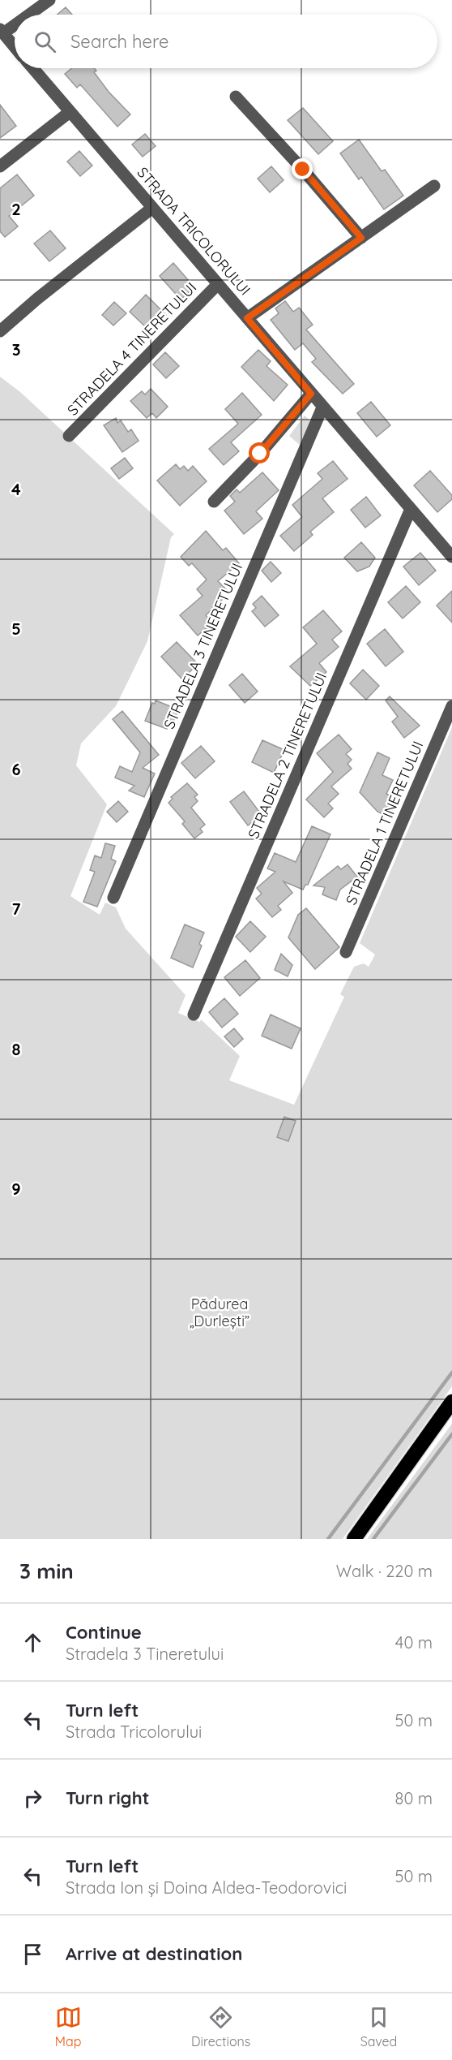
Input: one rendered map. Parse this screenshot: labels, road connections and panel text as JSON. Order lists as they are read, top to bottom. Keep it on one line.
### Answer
{"streets":{"street":["STRADA TRICOLORULUI","STRADELA 4 TINERETULUI","STRADELA 3 TINERETULUI","STRADELA 2 TINERETULUI","STRADELA 1 TINERETULUI"]},"crossings":[["STRADA TRICOLORULUI","STRADELA 4 TINERETULUI"],["STRADA TRICOLORULUI","STRADELA 3 TINERETULUI"],["STRADA TRICOLORULUI","STRADELA 2 TINERETULUI"]],"parks":["Pădurea „Durlești”"],"page":{"search":"Search here","heading":["3 min","Walk · 220 m"],"list":[["Continue","Stradela 3 Tineretului","40 m"],["Turn left","Strada Tricolorului","50 m"],["Turn right","80 m"],["Turn left","Strada Ion și Doina Aldea-Teodorovici","50 m"],"Arrive at destination"],"nav":["Map","Directions","Saved"]},"grid":{"rows":["2","3","4","5","6","7","8","9"]}}
